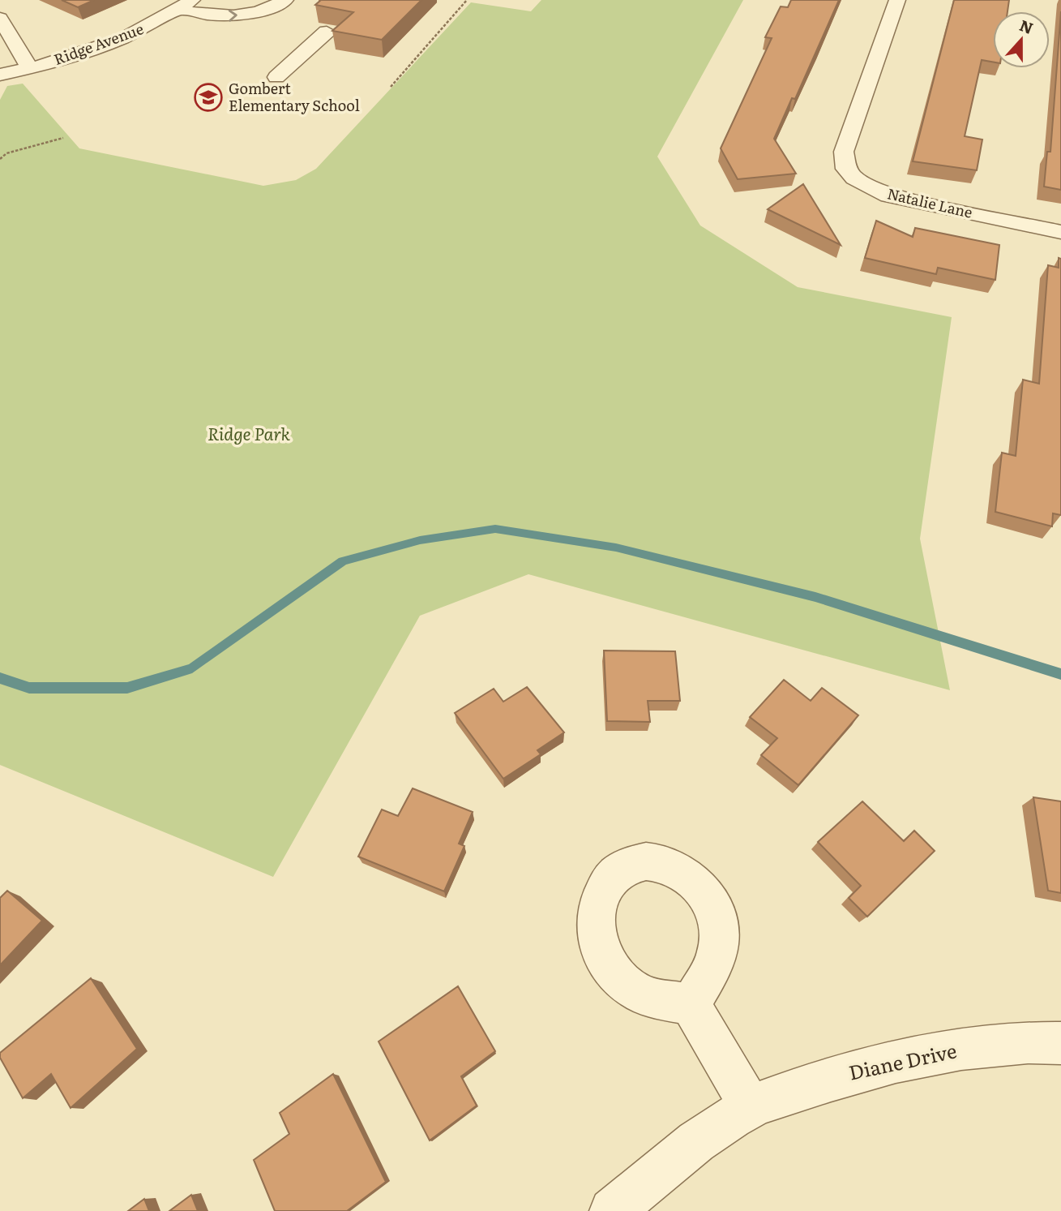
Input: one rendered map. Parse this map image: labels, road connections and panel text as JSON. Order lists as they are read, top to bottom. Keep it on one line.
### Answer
{"streets":{"street":["Ridge Avenue","Natalie Lane","Diane Drive"]},"parks":["Ridge Park"],"places":{"school or university":["Gombert Elementary School"]},"north":"top"}
